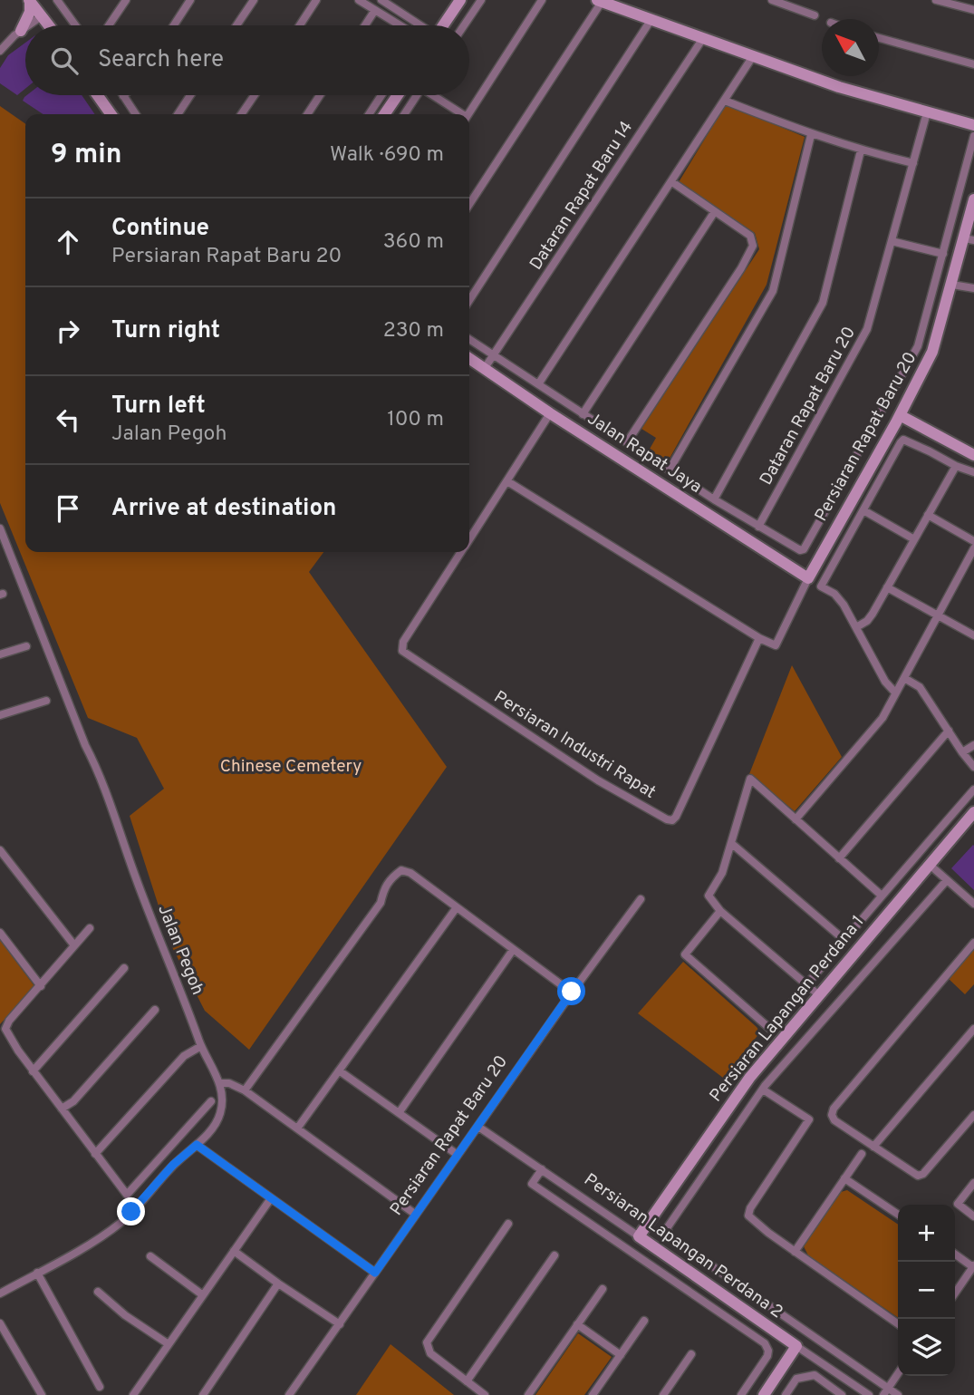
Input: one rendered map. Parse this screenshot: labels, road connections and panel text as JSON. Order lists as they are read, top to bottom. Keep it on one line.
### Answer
{"streets":{"street":["Dataran Rapat Baru 14","Dataran Rapat Baru 20","Persiaran Rapat Baru 20","Jalan Rapat Jaya","Persiaran Industri Rapat","Jalan Pegoh","Persiaran Lapangan Perdana 1","Persiaran Lapangan Perdana 2"]},"crossings":[["Dataran Rapat Baru 14","Jalan Rapat Jaya"],["Persiaran Rapat Baru 20","Jalan Rapat Jaya"],["Persiaran Rapat Baru 20","Persiaran Industri Rapat"],["Persiaran Rapat Baru 20","Persiaran Lapangan Perdana 2"],["Jalan Rapat Jaya","Persiaran Industri Rapat"],["Persiaran Lapangan Perdana 1","Persiaran Lapangan Perdana 2"]],"parks":["Chinese Cemetery"],"north":"top left","page":{"search":"Search here","heading":["9 min","Walk · 690 m"],"list":[["Continue","Persiaran Rapat Baru 20","360 m"],["Turn right","230 m"],["Turn left","Jalan Pegoh","100 m"],"Arrive at destination"],"map_buttons":["+","−"]}}
